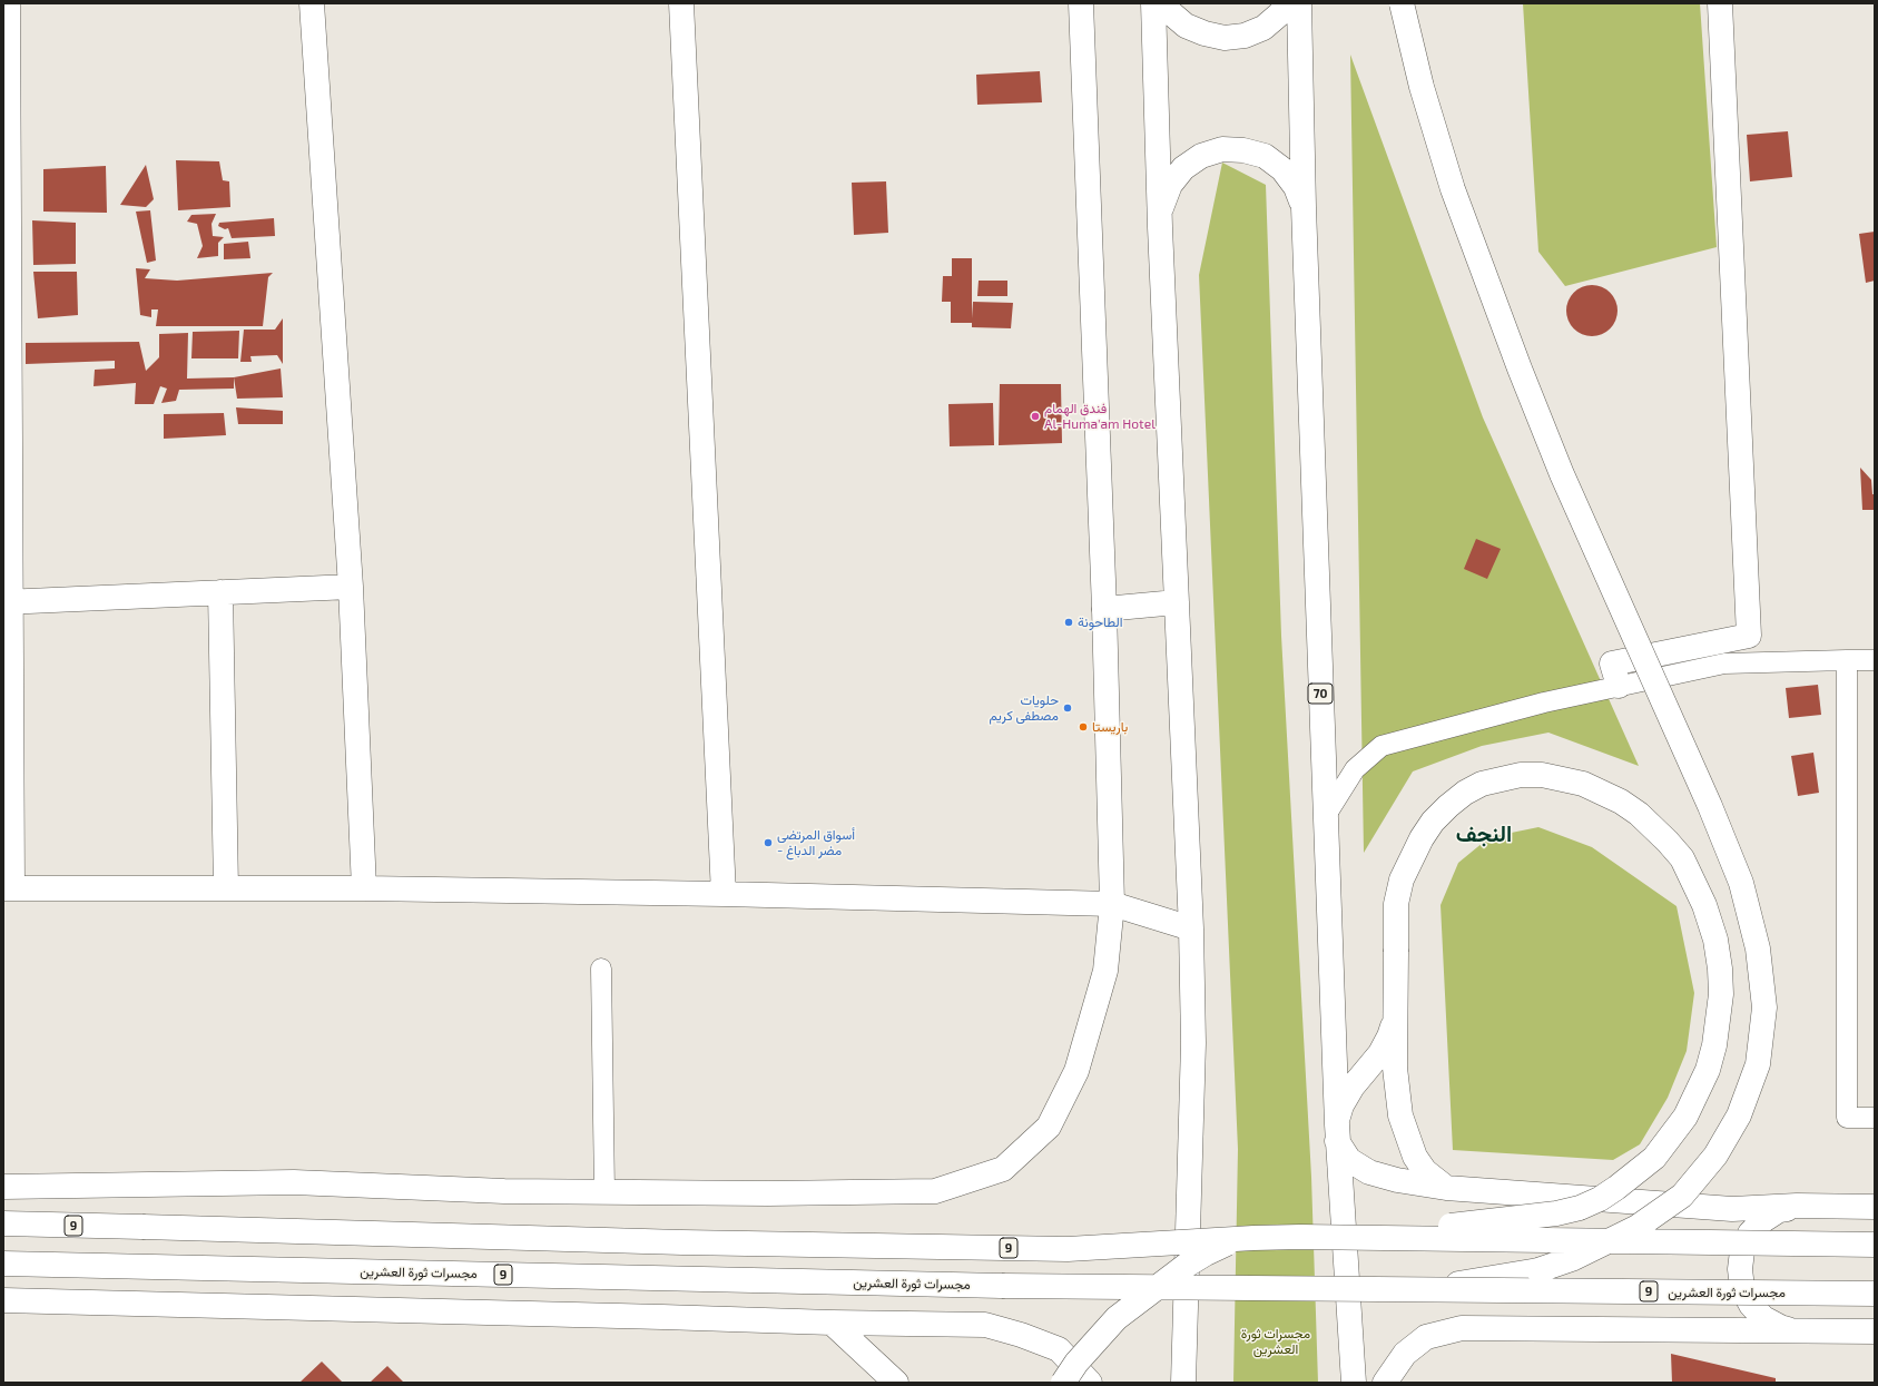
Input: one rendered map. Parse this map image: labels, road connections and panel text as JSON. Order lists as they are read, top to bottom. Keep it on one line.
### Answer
{"streets":{"main road":["70","9","مجسرات ثورة العشرين"]},"districts":["النجف"],"parks":["مجسرات ثورة العشرين"],"places":["فندق الهمام Al-Huma'am Hotel","الطاحونة","حلويات مصطفى كريم","باريستا","أسواق المرتضى - مضر الدباغ"]}
